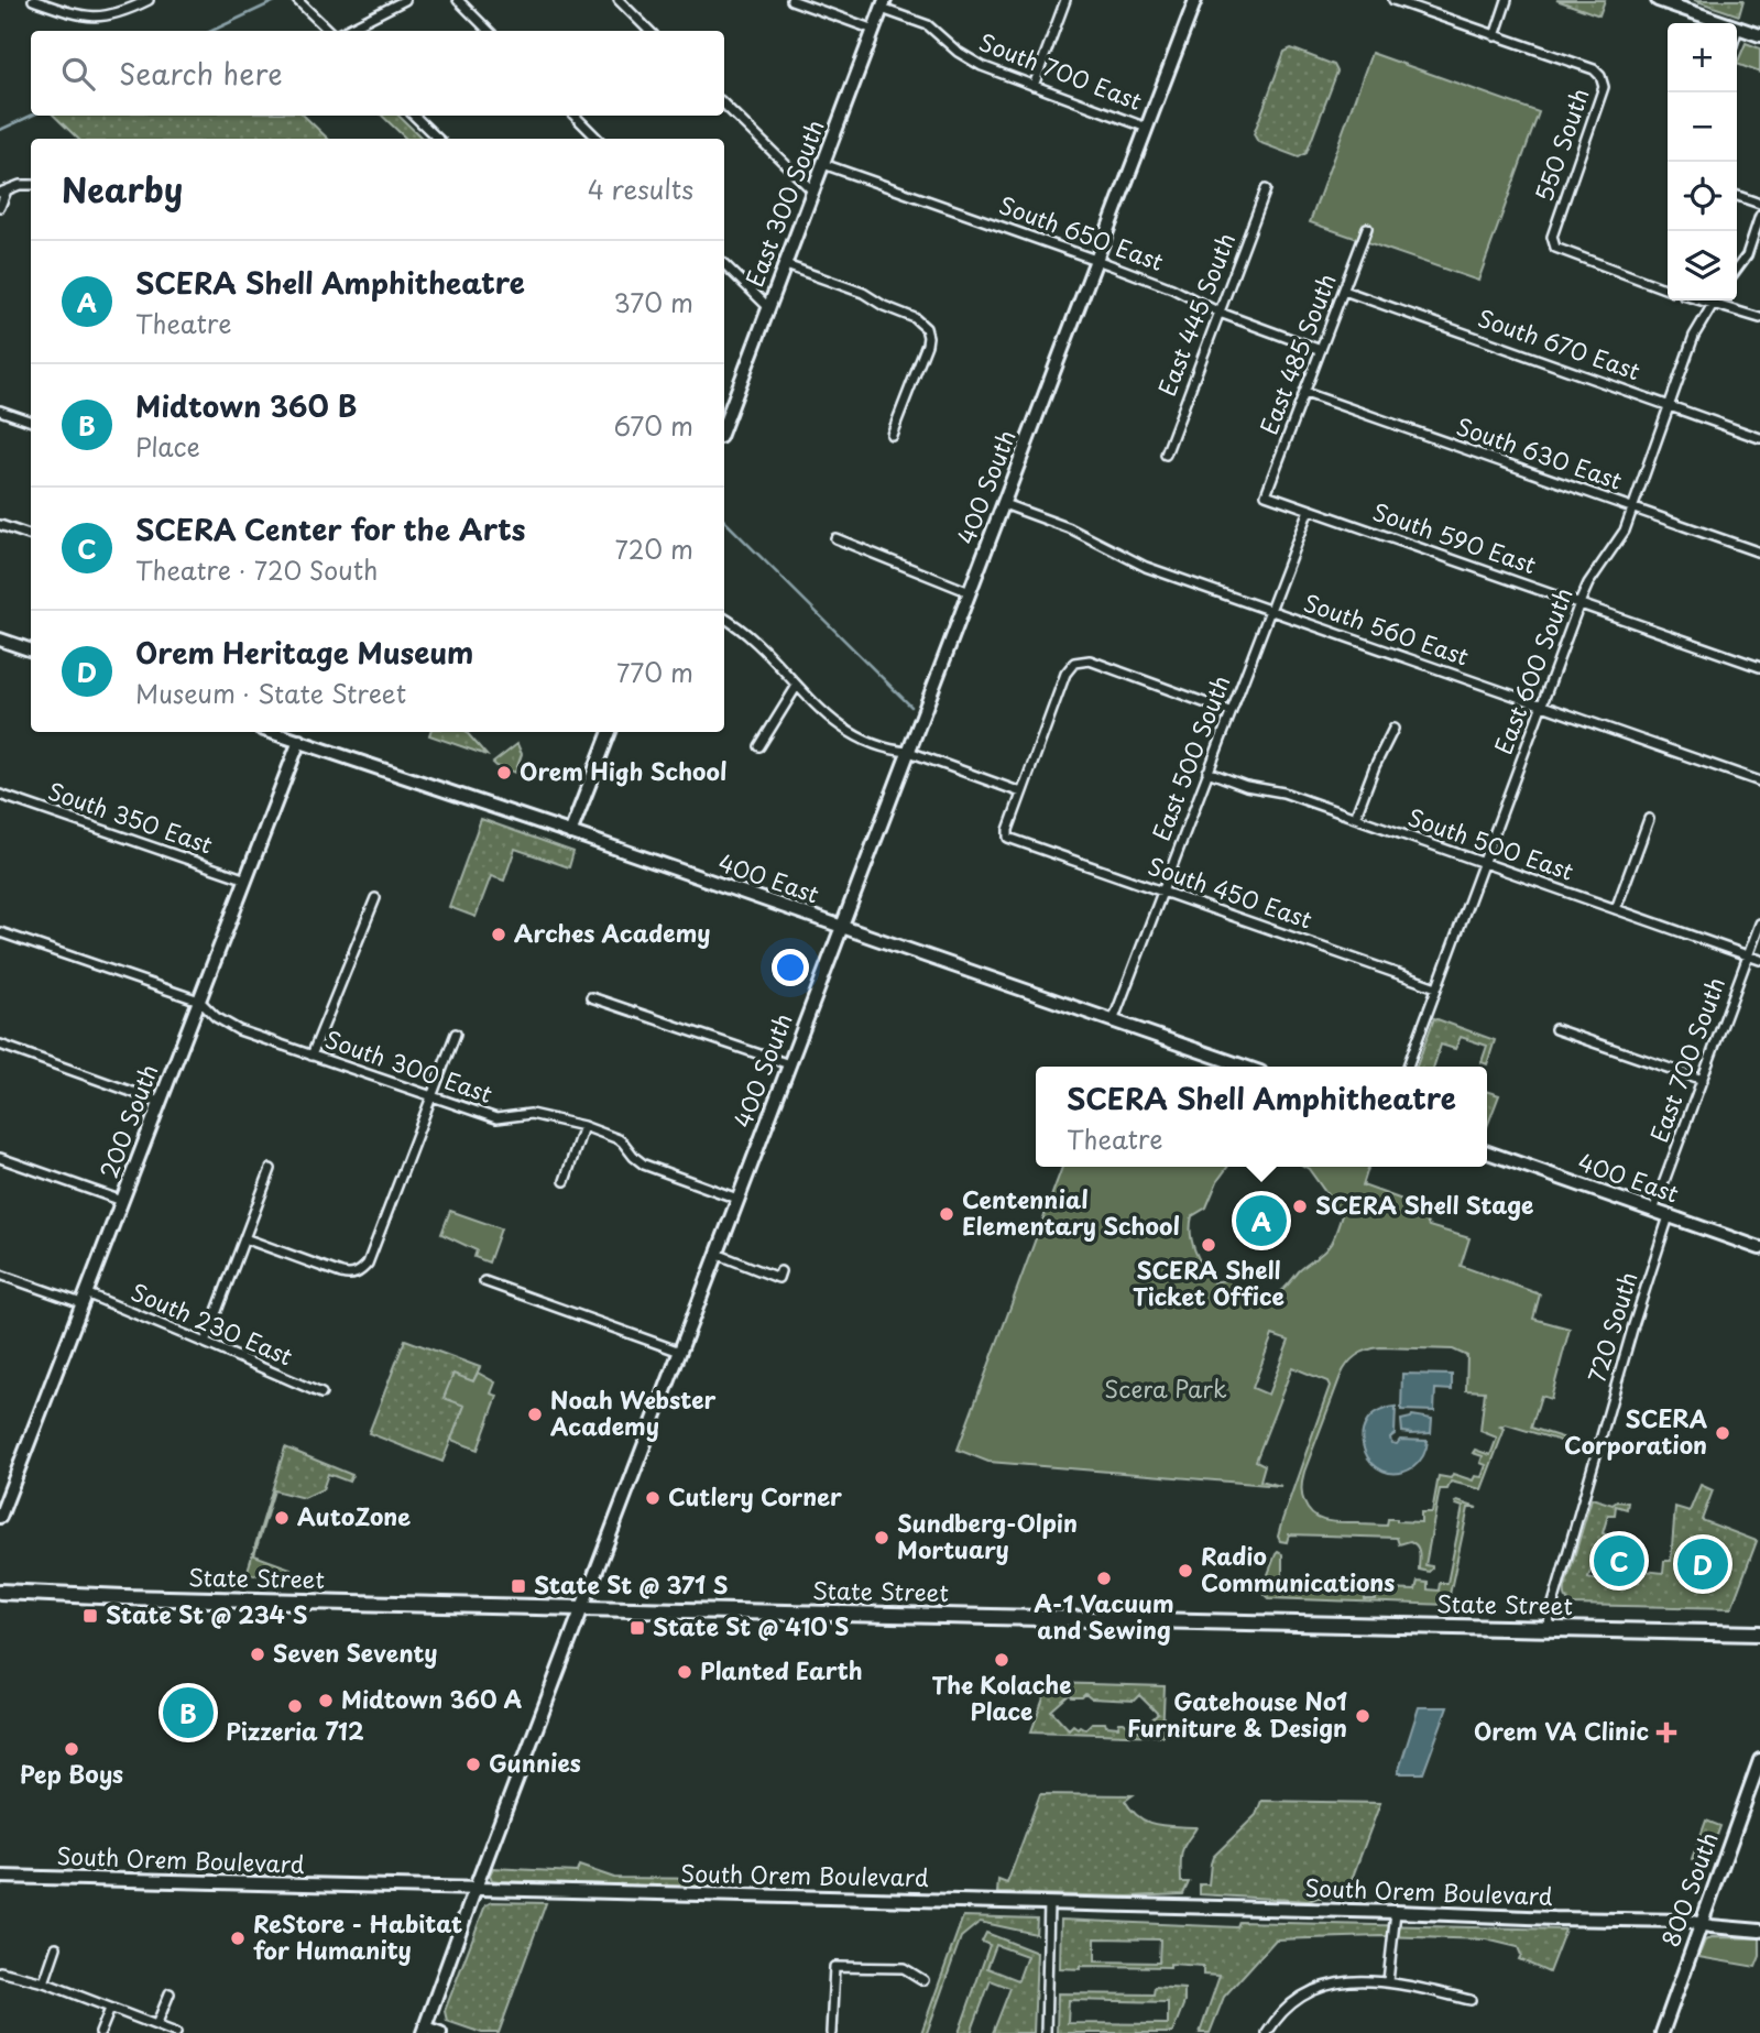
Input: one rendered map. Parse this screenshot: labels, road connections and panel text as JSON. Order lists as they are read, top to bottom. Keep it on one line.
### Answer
{"streets":{"main road":["State Street"],"street":["South 700 East","550 South","East 300 South","South 650 East","East 445 South","South 670 East","East 485 South","South 630 East","400 South","South 590 East","South 560 East","East 600 South","East 500 South","South 350 East","South 500 East","400 East","South 450 East","East 700 South","South 300 East","200 South","South 230 East","720 South","South Orem Boulevard","800 South"]},"crossings":[["South 700 East","East 300 South"],["South 700 East","400 South"],["East 300 South","South 650 East"],["South 650 East","East 445 South"],["South 650 East","East 485 South"],["South 650 East","400 South"],["South 670 East","East 485 South"],["South 670 East","East 600 South"],["East 485 South","South 630 East"],["East 485 South","South 590 East"],["South 630 East","East 600 South"],["400 South","South 560 East"],["400 South","400 East"],["400 South","South 300 East"],["400 South","State Street"],["400 South","South Orem Boulevard"],["South 590 East","East 600 South"],["South 590 East","East 500 South"],["South 560 East","East 600 South"],["South 560 East","East 500 South"],["East 600 South","South 500 East"],["East 600 South","South 450 East"],["East 500 South","South 500 East"],["East 500 South","400 East"],["East 500 South","South 450 East"],["South 350 East","200 South"],["South 500 East","East 700 South"],["400 East","East 700 South"],["400 East","200 South"],["400 East","720 South"],["South 300 East","200 South"],["200 South","South 230 East"],["720 South","State Street"],["South Orem Boulevard","800 South"]],"parks":["Scera Park"],"places":{"other":["Orem High School","Arches Academy","SCERA Shell Stage","Centennial Elementary School","SCERA Shell Ticket Office","Noah Webster Academy","SCERA Corporation","Cutlery Corner","AutoZone","Sundberg-Olpin Mortuary","Radio Communications","A-1 Vacuum and Sewing","Seven Seventy","The Kolache Place","Planted Earth","Midtown 360 A","Pizzeria 712","Gatehouse No1 Furniture & Design","Pep Boys","Gunnies","ReStore - Habitat for Humanity"],"transit":["State St @ 371 S","State St @ 234 S","State St @ 410 S"],"health":["Orem VA Clinic"]},"page":{"map_buttons":["+","−"],"search":"Search here","heading":["Nearby","4 results"],"list":[{"mark":"A","name":"SCERA Shell Amphitheatre","note":"Theatre","value":"370 m"},{"mark":"B","name":"Midtown 360 B","note":"Place","value":"670 m"},{"mark":"C","name":"SCERA Center for the Arts","note":"Theatre · 720 South","value":"720 m"},{"mark":"D","name":"Orem Heritage Museum","note":"Museum · State Street","value":"770 m"}],"popup":["SCERA Shell Amphitheatre","Theatre"],"pins":["A","C","D","B"]}}
